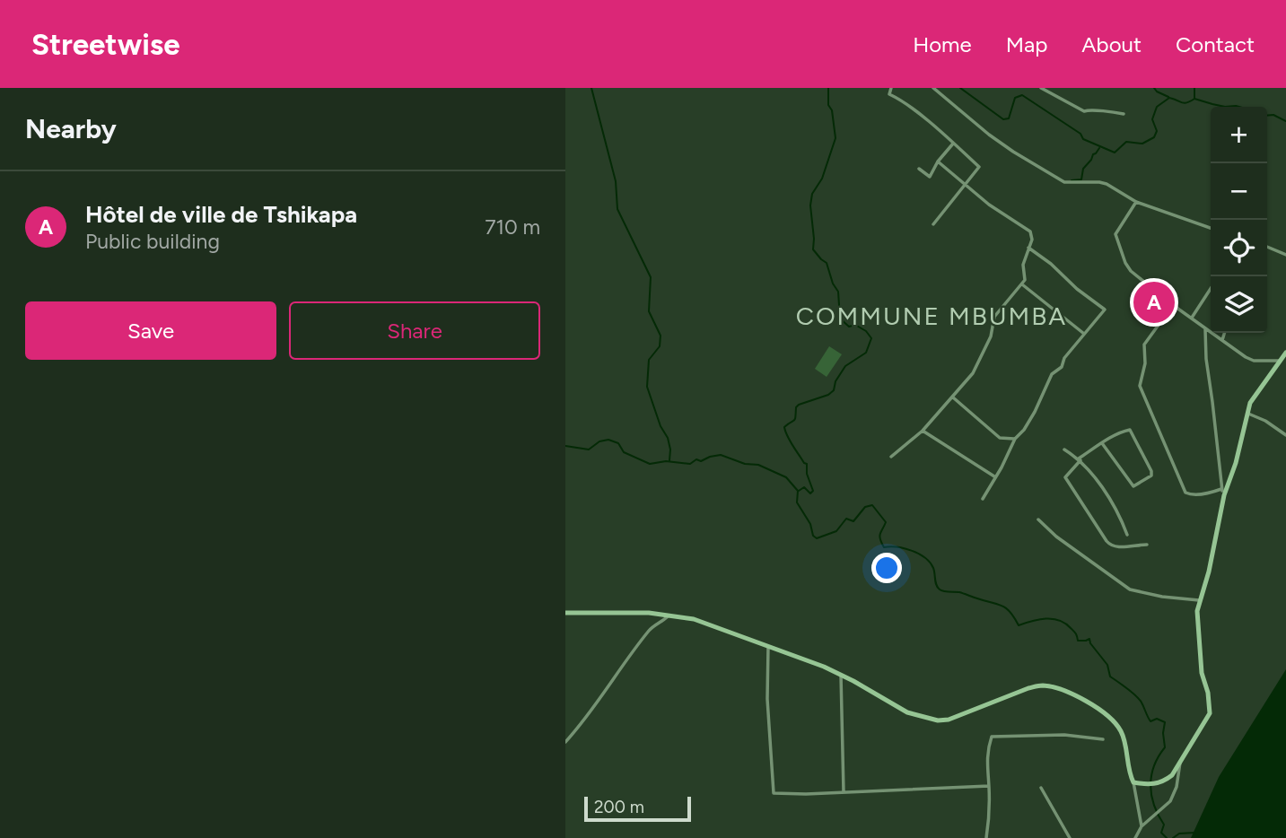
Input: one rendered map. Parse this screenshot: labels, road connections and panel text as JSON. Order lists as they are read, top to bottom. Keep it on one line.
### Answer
{"districts":["COMMUNE MBUMBA"],"scale_bar":"200 m","page":{"header":"Streetwise","nav":["Home","Map","About","Contact"],"heading":"Nearby","map_buttons":["+","−"],"list":[{"mark":"A","name":"Hôtel de ville de Tshikapa","note":"Public building","value":"710 m"}],"pins":"A","buttons":["Save","Share"],"scale":"200 m"}}
